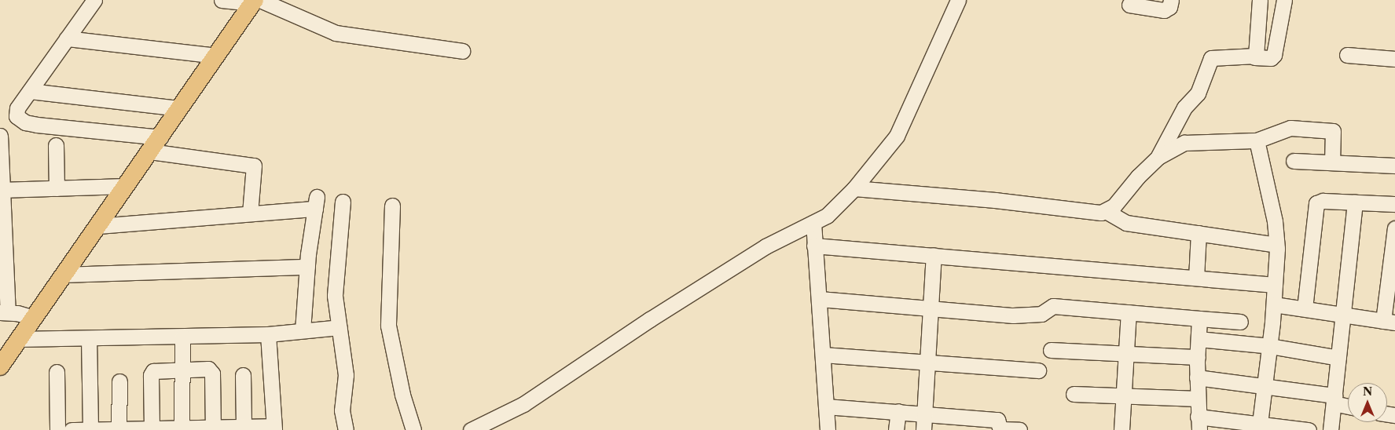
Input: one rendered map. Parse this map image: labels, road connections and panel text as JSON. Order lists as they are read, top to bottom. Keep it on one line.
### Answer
{"north":"top"}
